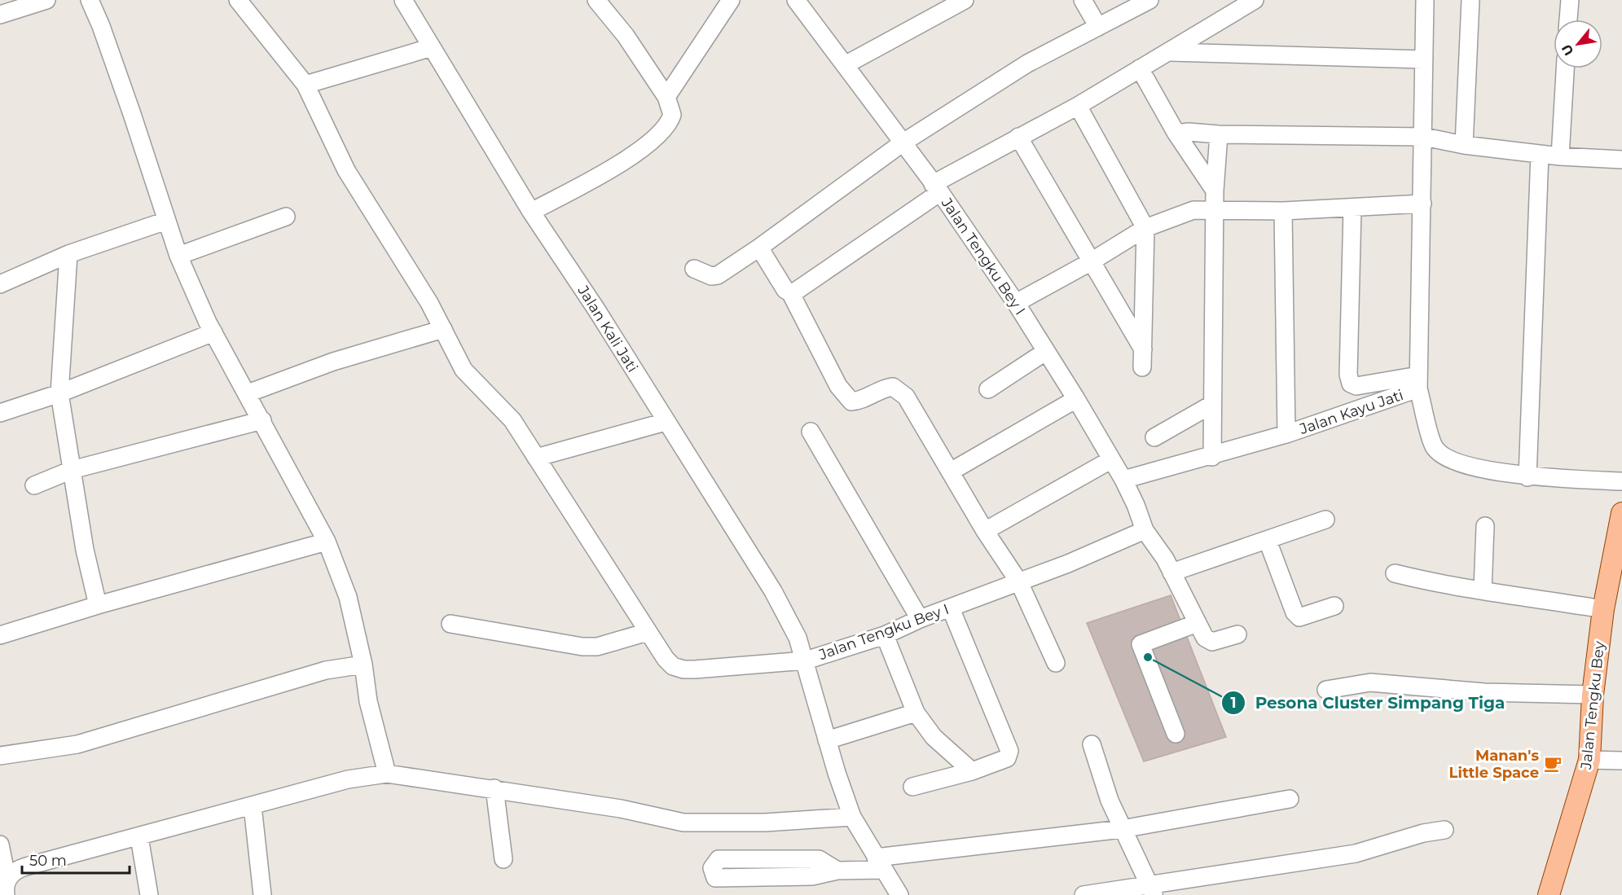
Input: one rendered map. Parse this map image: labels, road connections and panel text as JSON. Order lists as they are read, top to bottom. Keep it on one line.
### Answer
{"streets":{"main road":["Jalan Tengku Bey"],"street":["Jalan Tengku Bey I","Jalan Kali Jati","Jalan Kayu Jati"]},"crossings":[["Jalan Tengku Bey I","Jalan Kali Jati"],["Jalan Tengku Bey I","Jalan Kayu Jati"]],"places":{"other":["Pesona Cluster Simpang Tiga"],"cafe":["Manan's Little Space"]},"scale_bar":"50 m","north":"bottom left"}
